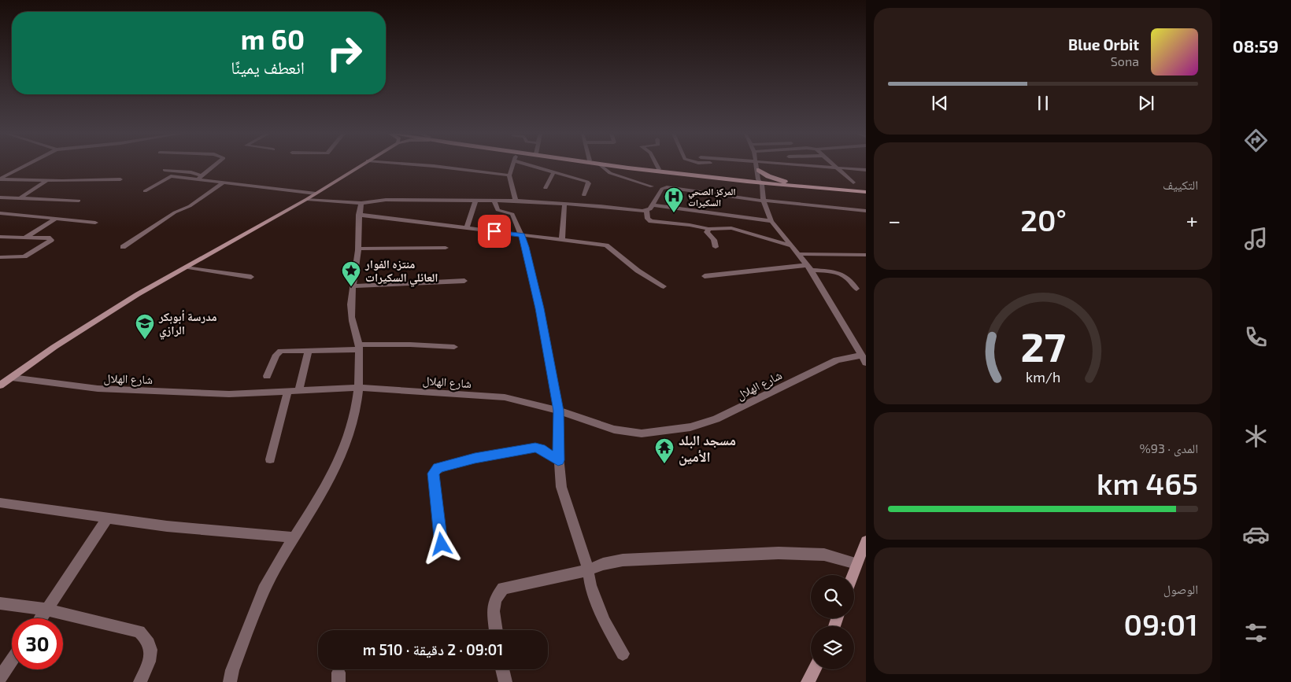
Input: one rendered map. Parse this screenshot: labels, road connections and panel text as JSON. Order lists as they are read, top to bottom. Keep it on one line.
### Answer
{"streets":{"street":["شارع الهلال"]},"places":{"hospital":["المركز الصحي السكيرات"],"place":["منتزه الفوار العائلي السكيرات"],"school or university":["مدرسة أبوبكر الرازي"],"temple":["مسجد البلد الأمين"]},"page":{"tabs":"08:59","turn":["60 m","انعطف يمينًا"],"song":["Blue Orbit","Sona"],"tile":["التكييف",["المدى · 93%","465 km"],["الوصول","09:01"]],"heat":["−","20°","+"],"limit":"30","trip":"09:01 · 2 دقيقة · 510 m","gauge":["27","km/h"]}}
